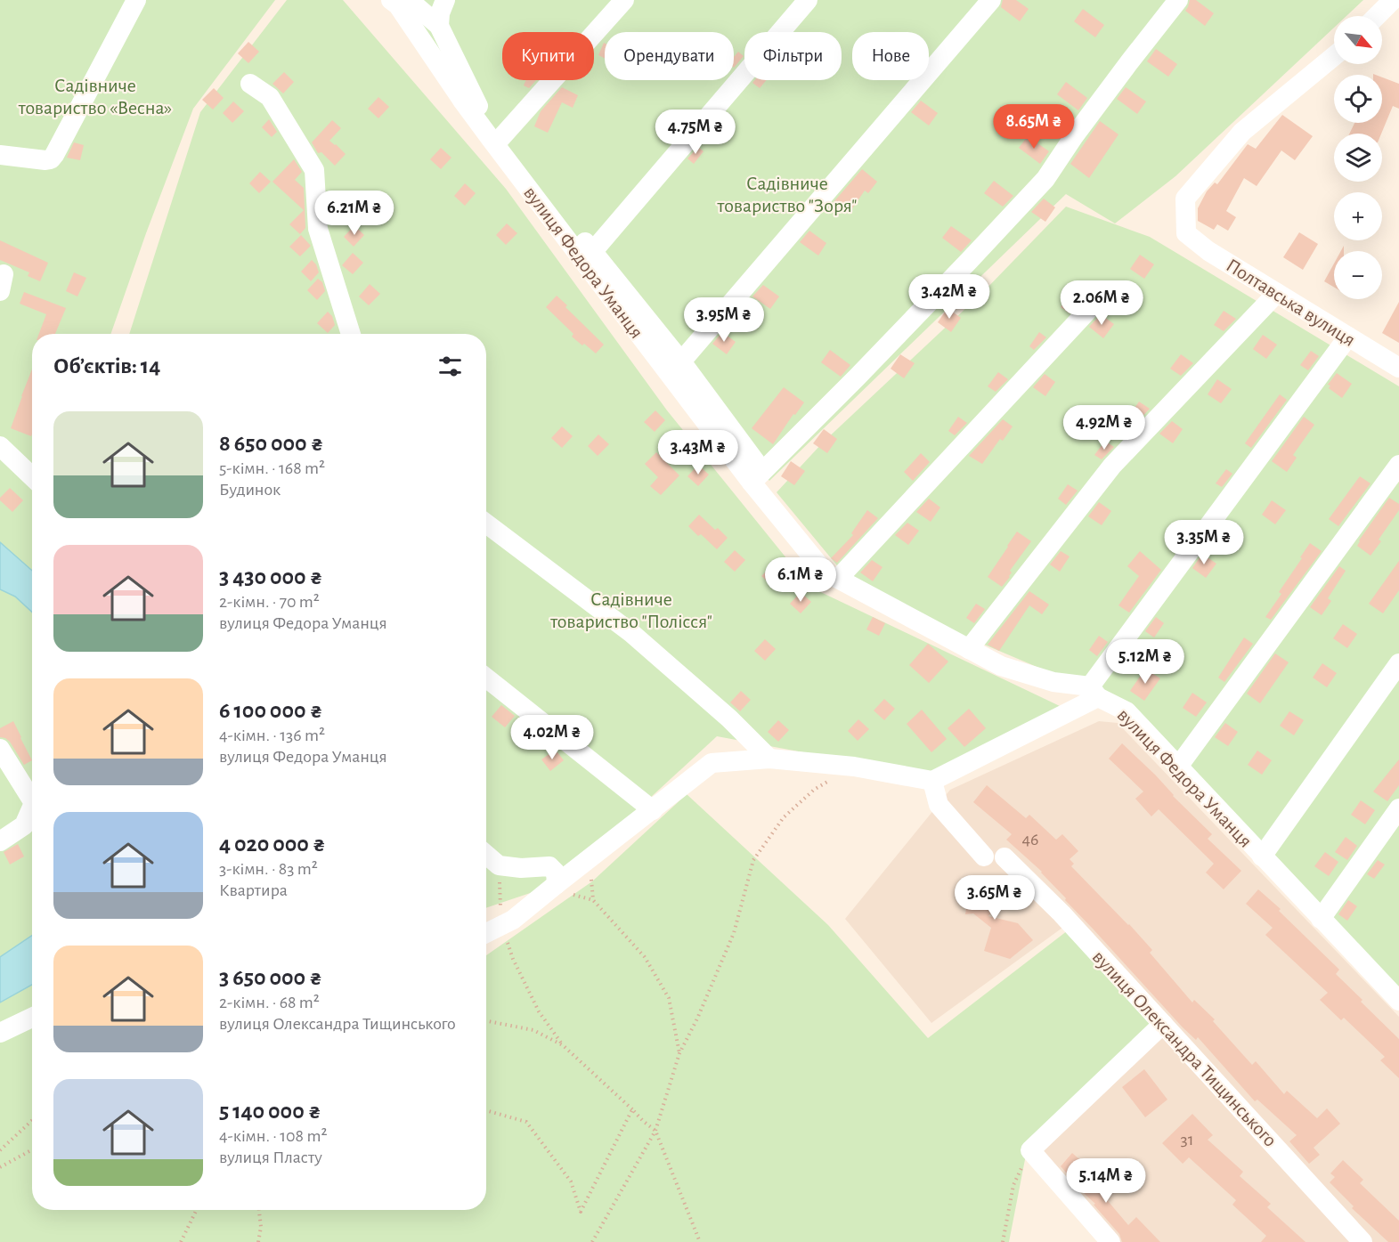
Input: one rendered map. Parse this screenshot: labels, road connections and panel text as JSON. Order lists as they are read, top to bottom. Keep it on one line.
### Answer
{"streets":{"street":["вулиця Федора Уманця","Полтавська вулиця","вулиця Олександра Тищинського"]},"parks":["Садівниче товариство «Весна»","Садівниче товариство \"Зоря\"","Садівниче товариство \"Полісся\""],"house_numbers":["46","31"],"north":"bottom right","page":{"map_buttons":["+","−"],"chip":["Купити","Орендувати","Фільтри","Нове"],"price":["8.65M ₴","4.75M ₴","6.21M ₴","3.42M ₴","2.06M ₴","3.95M ₴","4.92M ₴","3.43M ₴","3.35M ₴","6.1M ₴","5.12M ₴","4.02M ₴","3.65M ₴","5.14M ₴"],"heading":"Об’єктів: 14","list":[{"name":"8 650 000 ₴","note":"5-кімн. · 168 m² · Будинок"},{"name":"3 430 000 ₴","note":"2-кімн. · 70 m² · вулиця Федора Уманця"},{"name":"6 100 000 ₴","note":"4-кімн. · 136 m² · вулиця Федора Уманця"},{"name":"4 020 000 ₴","note":"3-кімн. · 83 m² · Квартира"},{"name":"3 650 000 ₴","note":"2-кімн. · 68 m² · вулиця Олександра Тищинського"},{"name":"5 140 000 ₴","note":"4-кімн. · 108 m² · вулиця Пласту"}]}}
